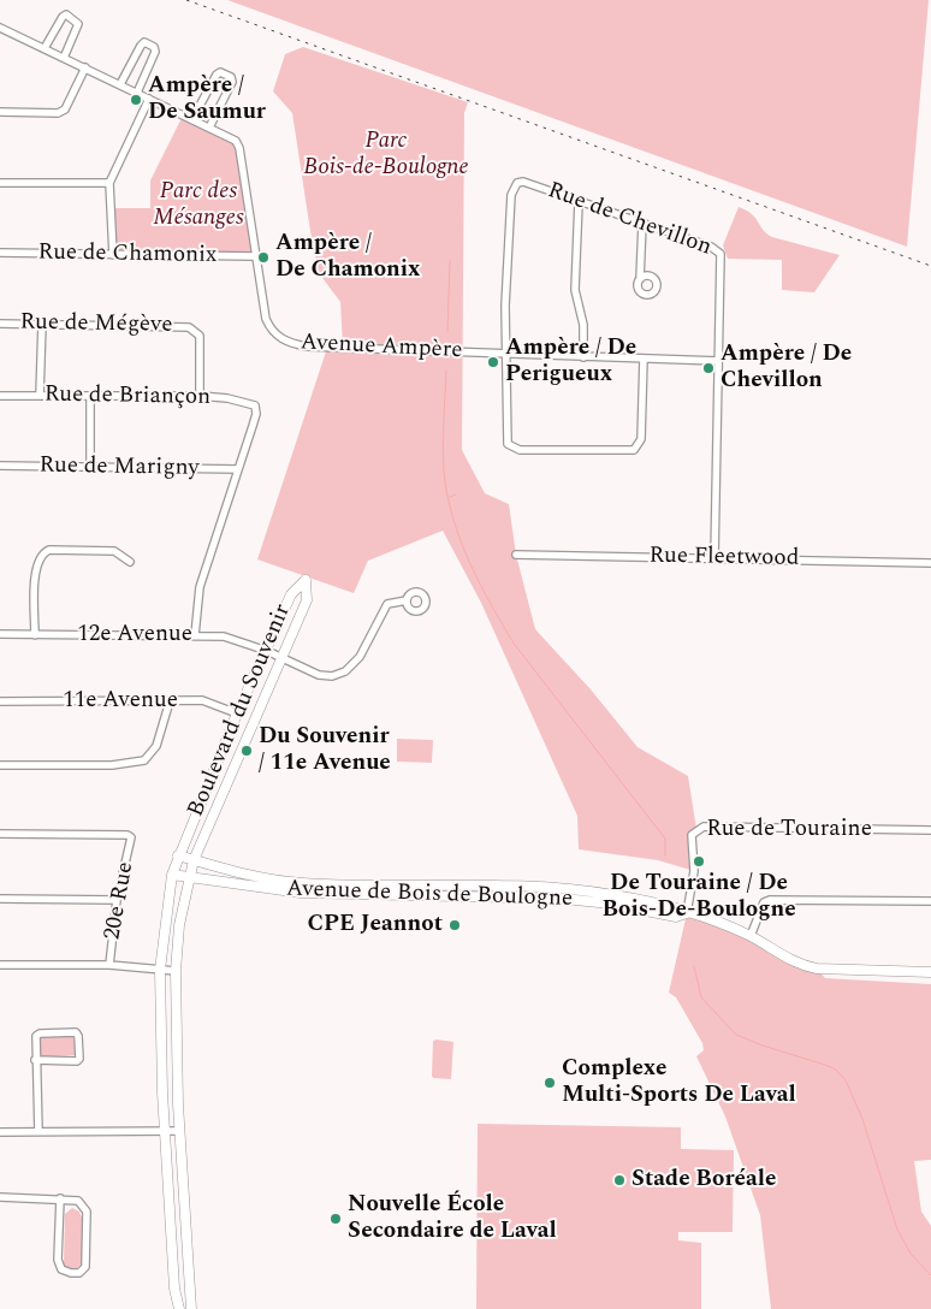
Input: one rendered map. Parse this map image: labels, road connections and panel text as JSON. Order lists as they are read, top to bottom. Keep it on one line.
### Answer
{"streets":{"street":["Rue de Chevillon","Rue de Chamonix","Rue de Mégève","Avenue Ampère","Rue de Briançon","Rue de Marigny","Rue Fleetwood","12e Avenue","11e Avenue","Boulevard du Souvenir","Rue de Touraine","Avenue de Bois de Boulogne","20e Rue"]},"crossings":[["Rue de Chevillon","Avenue Ampère"],["Rue de Chevillon","Rue Fleetwood"],["Rue de Chamonix","Avenue Ampère"],["Rue de Mégève","Rue de Briançon"],["Rue de Briançon","Rue de Marigny"],["12e Avenue","Boulevard du Souvenir"],["11e Avenue","Boulevard du Souvenir"],["Boulevard du Souvenir","Avenue de Bois de Boulogne"],["Rue de Touraine","Avenue de Bois de Boulogne"]],"parks":["Parc Bois-de-Boulogne","Parc des Mésanges"],"places":["Ampère / De Saumur","Ampère / De Chamonix","Ampère / De Perigueux","Ampère / De Chevillon","Du Souvenir / 11e Avenue","De Touraine / De Bois-De-Boulogne","CPE Jeannot","Complexe Multi-Sports De Laval","Stade Boréale","Nouvelle École Secondaire de Laval"]}
